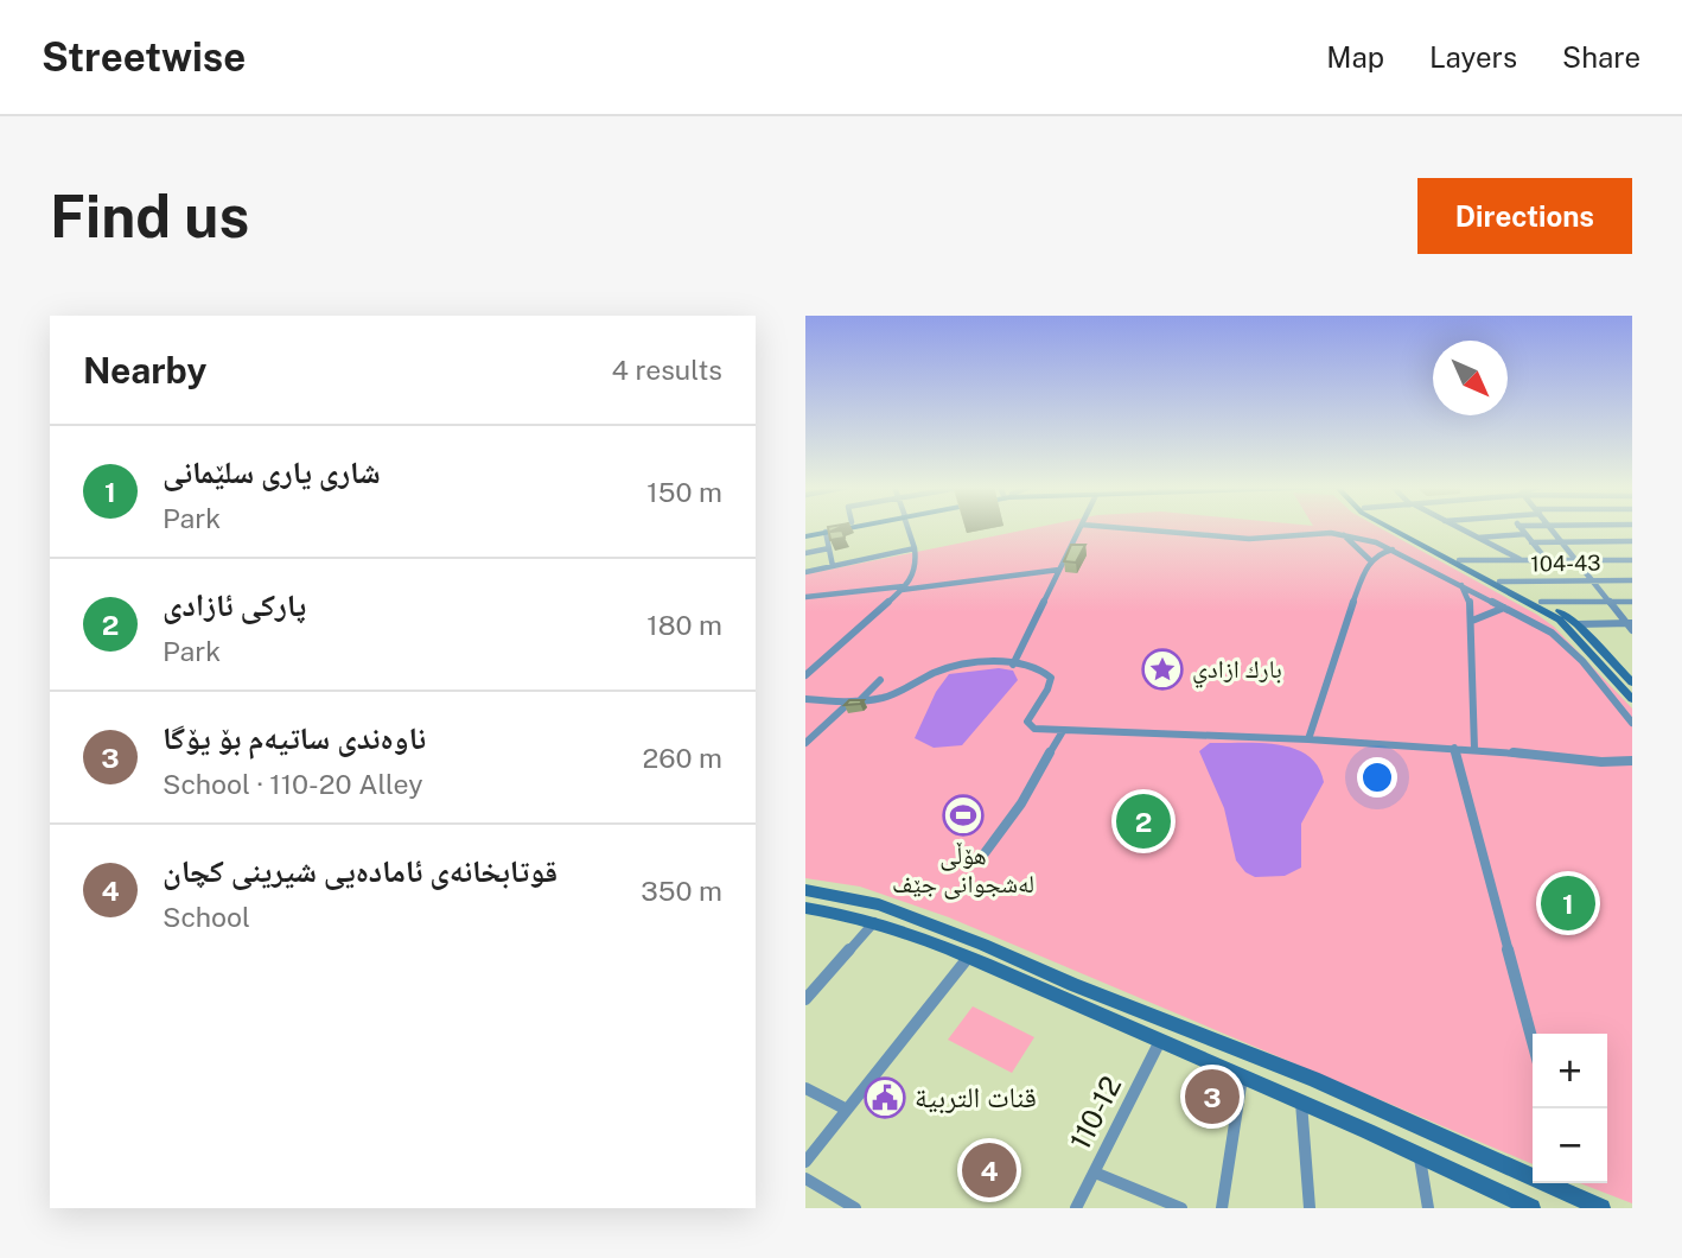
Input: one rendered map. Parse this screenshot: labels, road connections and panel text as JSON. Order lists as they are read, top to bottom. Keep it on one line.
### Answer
{"streets":{"street":["104-43","110-12"]},"places":{"place":["بارك ازادي"],"sports":["هۆڵی لەشجوانی جێف"],"public building":["قنات التربیة"]},"north":"bottom right","page":{"header":"Streetwise","nav":["Map","Layers","Share"],"buttons":"Directions","title":"Find us","heading":["Nearby","4 results"],"list":[{"mark":"1","name":"شاری یاری سلێمانی","note":"Park","value":"150 m"},{"mark":"2","name":"پارکی ئازادی","note":"Park","value":"180 m"},{"mark":"3","name":"ناوەندی ساتیەم بۆ یۆگا","note":"School · 110-20 Alley","value":"260 m"},{"mark":"4","name":"قوتابخانەی ئامادەیی شیرینی کچان","note":"School","value":"350 m"}],"pins":["2","1","3","4"],"map_buttons":["+","−"]}}
